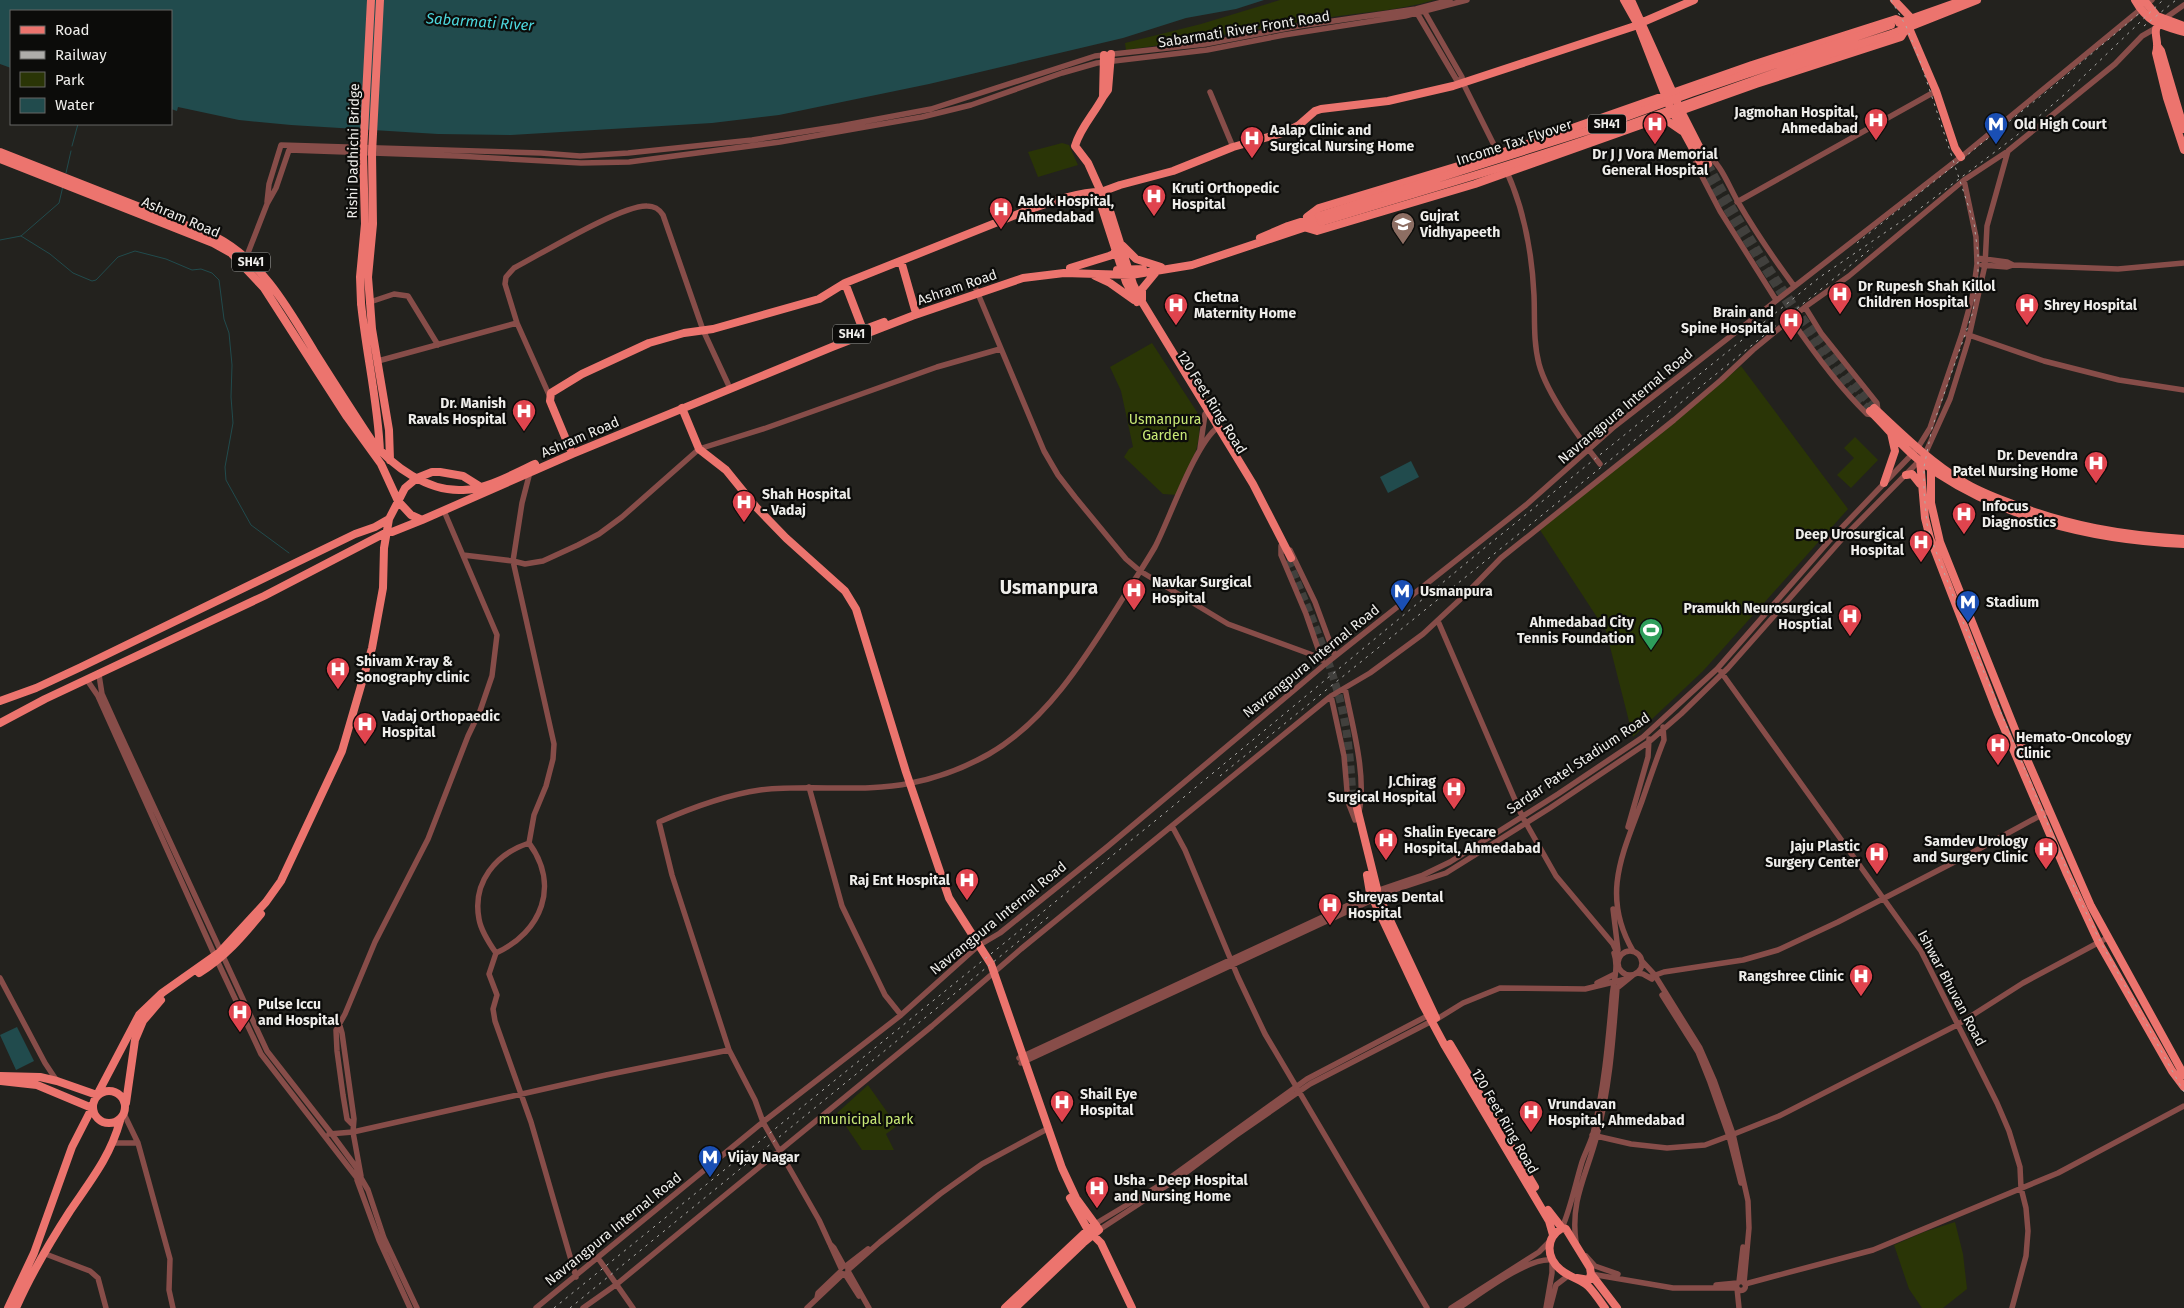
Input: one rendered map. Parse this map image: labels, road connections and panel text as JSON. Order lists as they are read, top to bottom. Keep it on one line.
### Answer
{"streets":{"main road":["SH41","Income Tax Flyover","Rishi Dadhichi Bridge","Ashram Road","120 Feet Ring Road"],"street":["Navrangpura Internal Road","Sardar Patel Stadium Road","Ishwar Bhuvan Road"]},"crossings":[["SH41","Income Tax Flyover"],["Income Tax Flyover","Ashram Road"],["Rishi Dadhichi Bridge","Ashram Road"],["Ashram Road","120 Feet Ring Road"],["120 Feet Ring Road","Sardar Patel Stadium Road"],["Sardar Patel Stadium Road","Ishwar Bhuvan Road"]],"districts":["Usmanpura"],"water":["Sabarmati River"],"parks":["Usmanpura Garden","municipal park"],"places":{"hospital":["Jagmohan Hospital, Ahmedabad","Dr J J Vora Memorial General Hospital","Aalap Clinic and Surgical Nursing Home","Kruti Orthopedic Hospital","Aalok Hospital, Ahmedabad","Dr Rupesh Shah Killol Children Hospital","Chetna Maternity Home","Shrey Hospital","Brain and Spine Hospital","Dr. Manish Ravals Hospital","Dr. Devendra Patel Nursing Home","Shah Hospital - Vadaj","Infocus Diagnostics","Deep Urosurgical Hospital","Navkar Surgical Hospital","Pramukh Neurosurgical Hosptial","Shivam X-ray & Sonography clinic","Vadaj Orthopaedic Hospital","Hemato-Oncology Clinic","J.Chirag Surgical Hospital","Shalin Eyecare Hospital, Ahmedabad","Samdev Urology and Surgery Clinic","Jaju Plastic Surgery Center","Raj Ent Hospital","Shreyas Dental Hospital","Rangshree Clinic","Pulse Iccu and Hospital","Shail Eye Hospital","Vrundavan Hospital, Ahmedabad","Usha - Deep Hospital and Nursing Home"],"metro station":["Old High Court","Usmanpura","Stadium","Vijay Nagar"],"school or university":["Gujrat Vidhyapeeth"],"sports":["Ahmedabad City Tennis Foundation"]},"legend":["Road","Railway","Park","Water"]}
